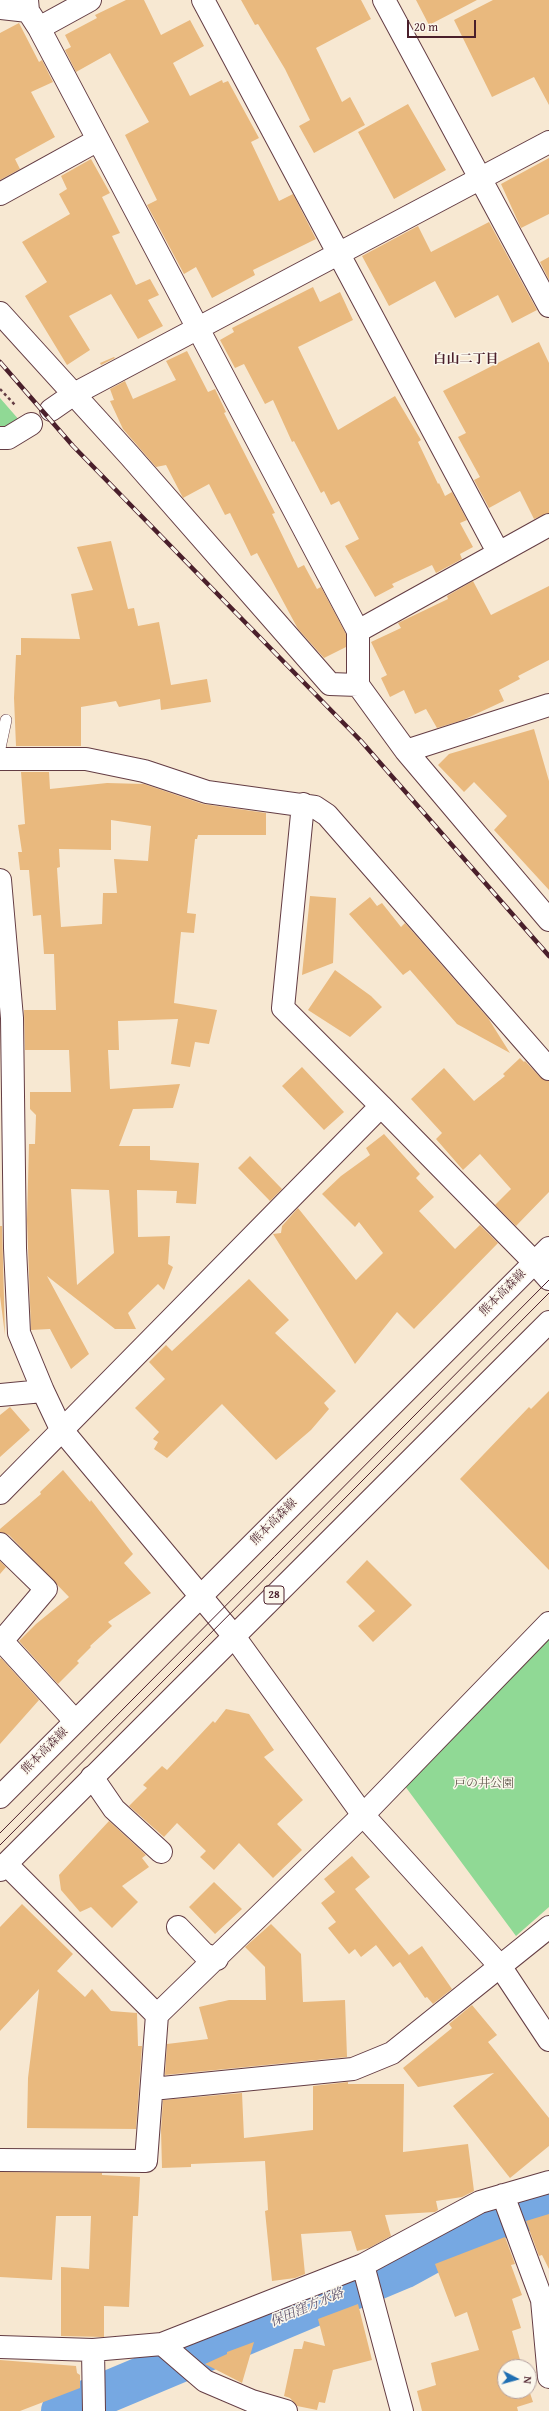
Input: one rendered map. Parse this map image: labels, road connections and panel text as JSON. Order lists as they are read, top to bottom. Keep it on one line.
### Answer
{"streets":{"street":["熊本高森線","28"]},"districts":["白山二丁目"],"water":["保田窪方水路"],"parks":["戸の井公園"],"scale_bar":"20 m","north":"right"}
